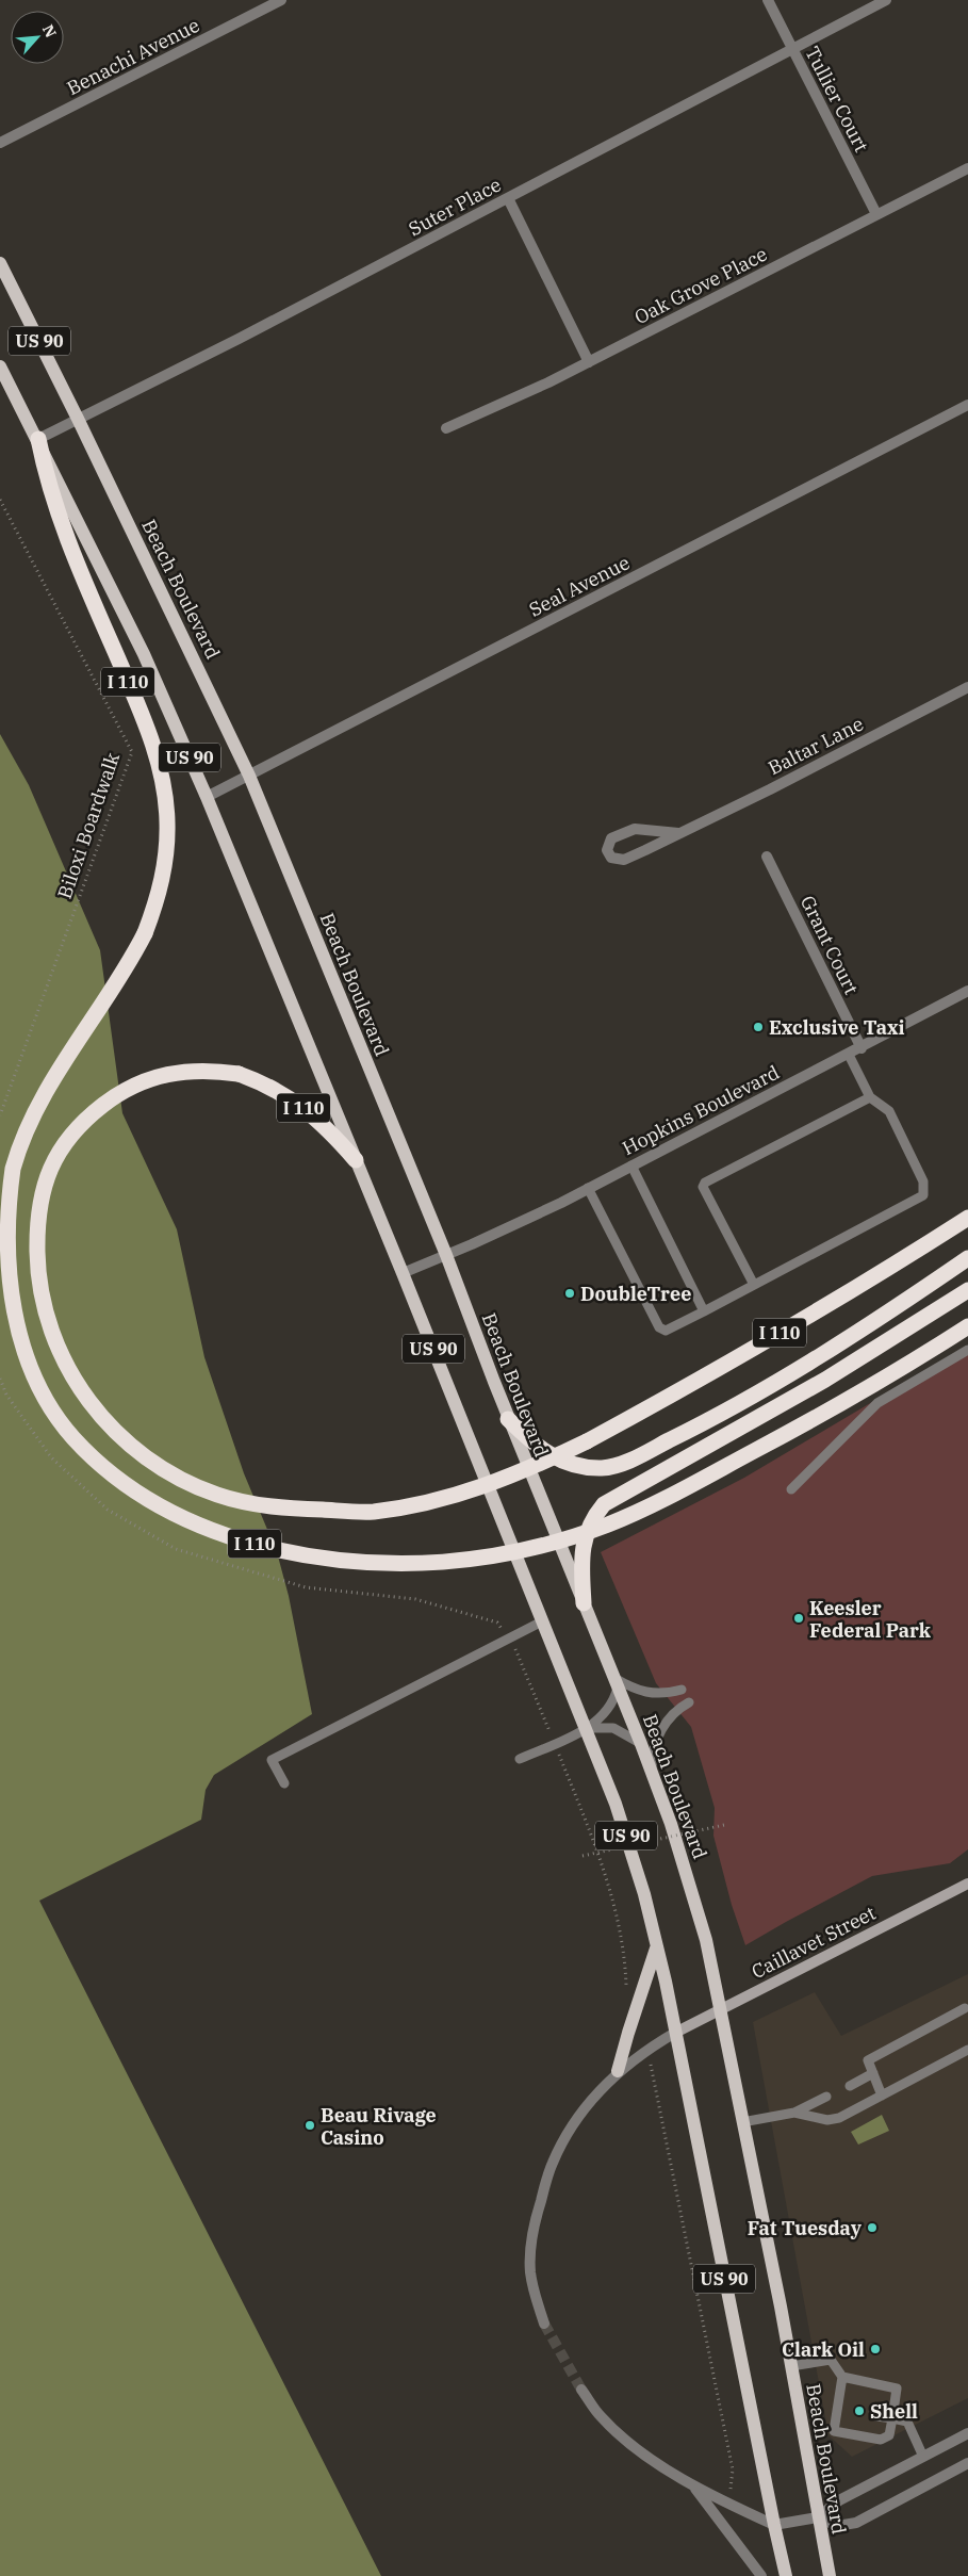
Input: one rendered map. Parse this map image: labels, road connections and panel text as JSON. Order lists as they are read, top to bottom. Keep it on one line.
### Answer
{"streets":{"highway":["I 110"],"main road":["US 90","Beach Boulevard","Caillavet Street"],"street":["Benachi Avenue","Tullier Court","Suter Place","Oak Grove Place","Seal Avenue","Baltar Lane","Grant Court","Hopkins Boulevard"],"path":["Biloxi Boardwalk"]},"crossings":[["Tullier Court","Suter Place"],["Tullier Court","Oak Grove Place"],["Suter Place","US 90"],["Suter Place","Beach Boulevard"],["Suter Place","I 110"],["US 90","Seal Avenue"],["US 90","I 110"],["US 90","Hopkins Boulevard"],["US 90","Caillavet Street"],["Seal Avenue","Beach Boulevard"],["Beach Boulevard","Hopkins Boulevard"],["Beach Boulevard","Caillavet Street"],["Grant Court","Hopkins Boulevard"]],"places":["Exclusive Taxi","DoubleTree","Keesler Federal Park","Beau Rivage Casino","Fat Tuesday","Clark Oil","Shell"],"north":"top right"}
